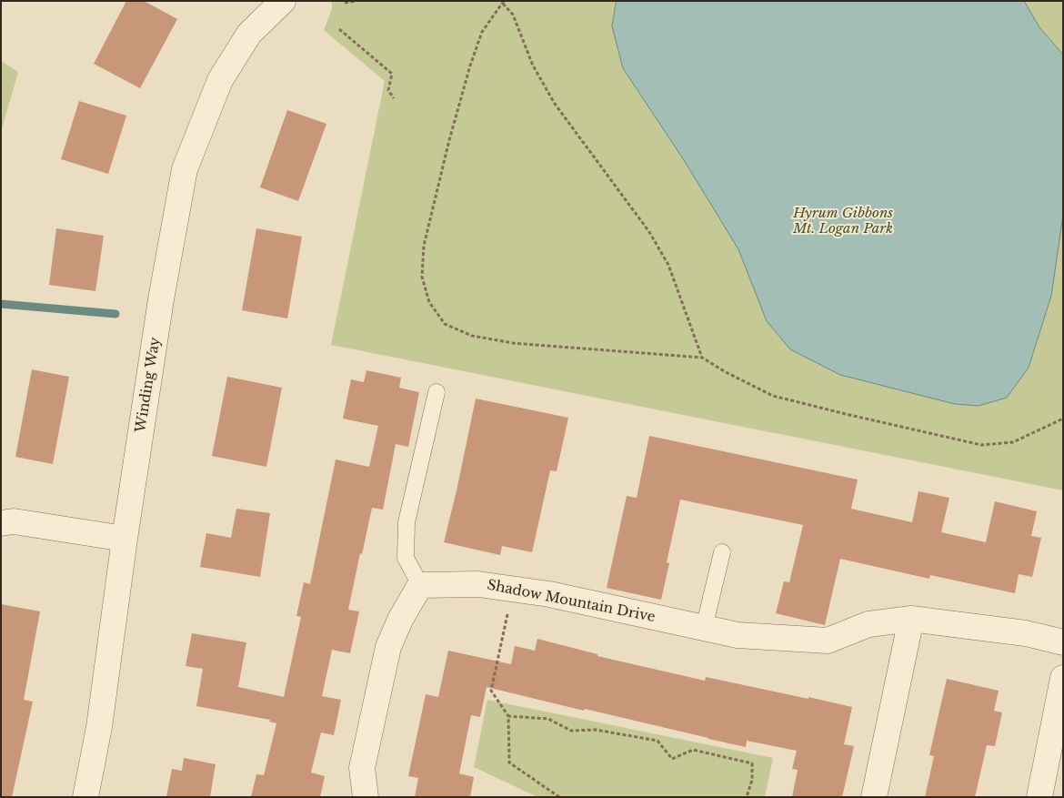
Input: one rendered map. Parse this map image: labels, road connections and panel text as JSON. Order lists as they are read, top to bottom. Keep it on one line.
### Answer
{"streets":{"street":["Winding Way","Shadow Mountain Drive"]},"parks":["Hyrum Gibbons Mt. Logan Park"]}
